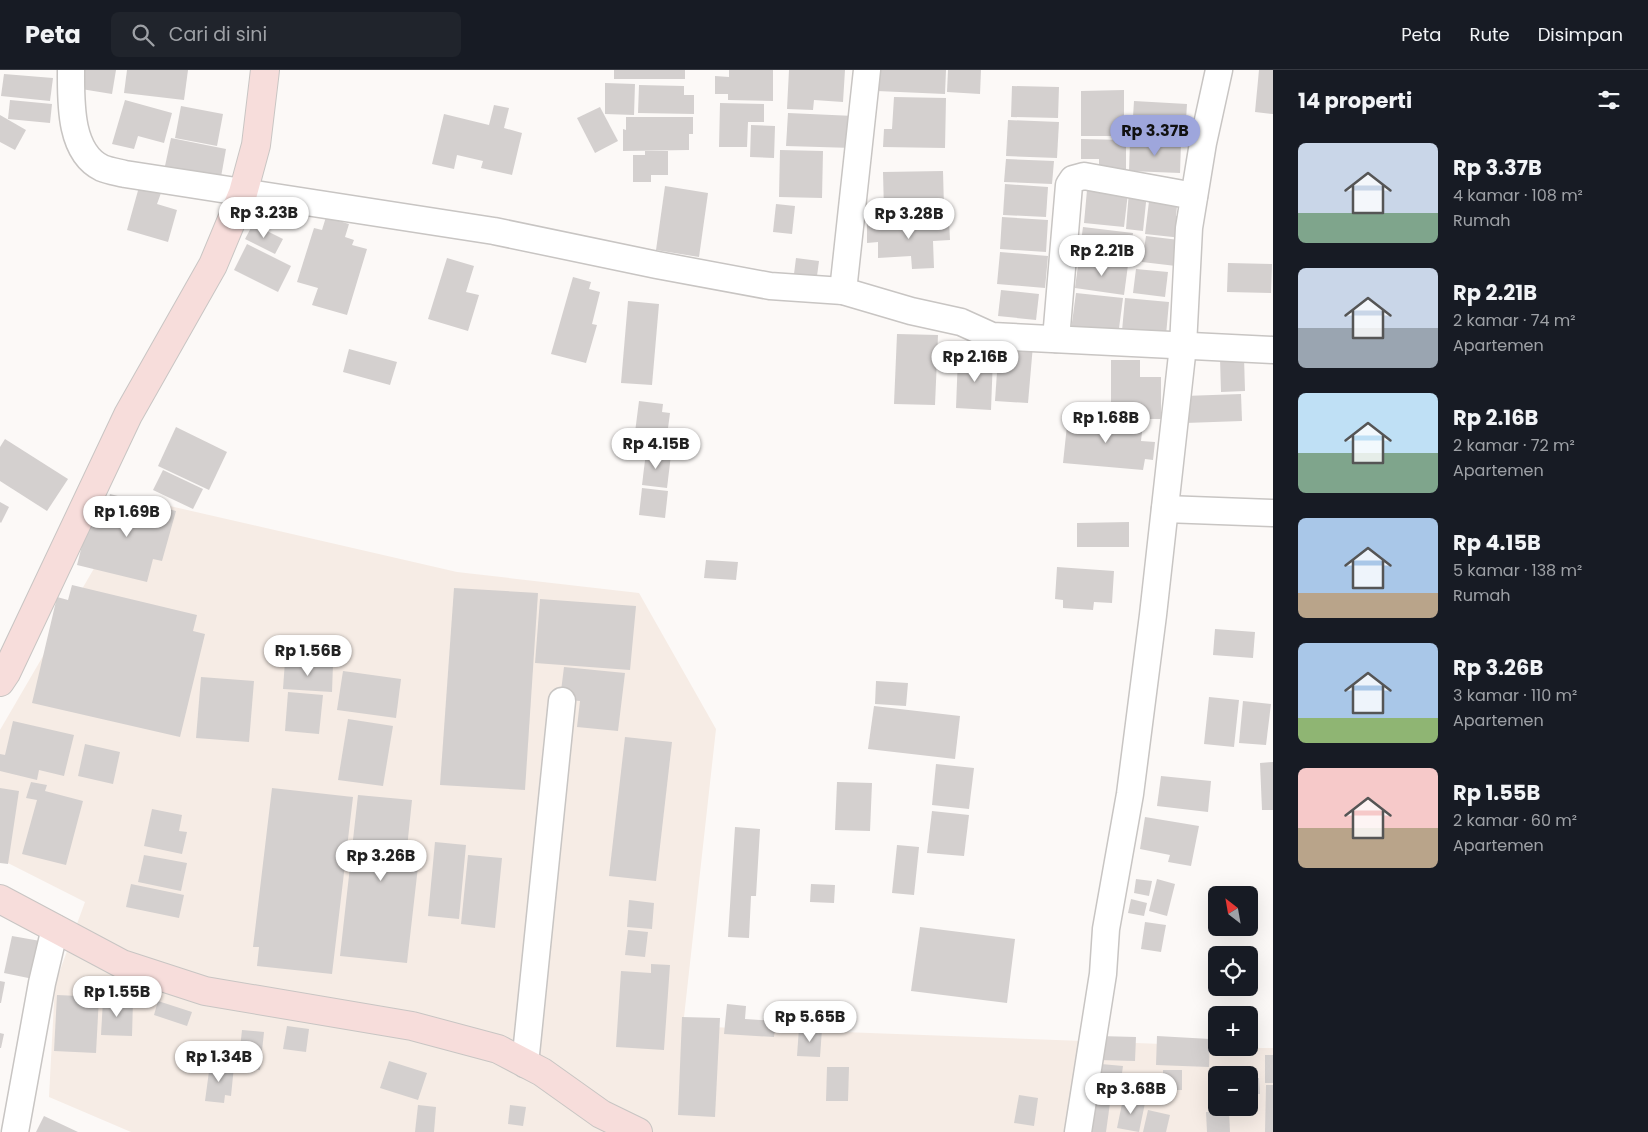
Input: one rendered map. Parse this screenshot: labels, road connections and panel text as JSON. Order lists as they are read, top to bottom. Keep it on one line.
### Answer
{"north":"top left","page":{"header":"Peta","search":"Cari di sini","nav":["Peta","Rute","Disimpan"],"heading":"14 properti","price":["Rp 3.37B","Rp 3.23B","Rp 3.28B","Rp 2.21B","Rp 2.16B","Rp 1.68B","Rp 4.15B","Rp 1.69B","Rp 1.56B","Rp 3.26B","Rp 1.55B","Rp 5.65B","Rp 1.34B","Rp 3.68B"],"list":[{"name":"Rp 3.37B","note":"4 kamar · 108 m² · Rumah"},{"name":"Rp 2.21B","note":"2 kamar · 74 m² · Apartemen"},{"name":"Rp 2.16B","note":"2 kamar · 72 m² · Apartemen"},{"name":"Rp 4.15B","note":"5 kamar · 138 m² · Rumah"},{"name":"Rp 3.26B","note":"3 kamar · 110 m² · Apartemen"},{"name":"Rp 1.55B","note":"2 kamar · 60 m² · Apartemen"}],"map_buttons":["+","−"]}}
